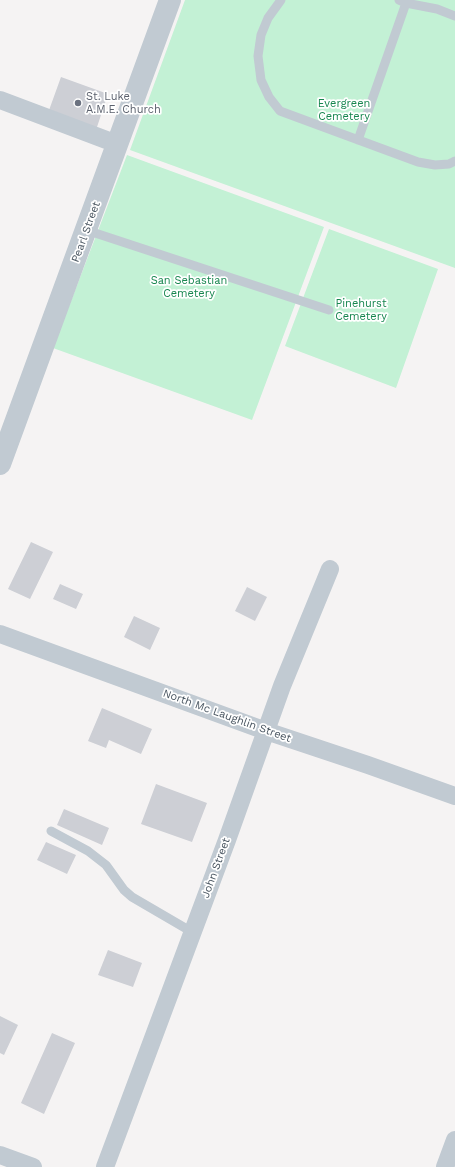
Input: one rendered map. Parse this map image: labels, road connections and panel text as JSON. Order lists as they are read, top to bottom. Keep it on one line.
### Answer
{"streets":{"street":["Pearl Street","North Mc Laughlin Street","John Street"]},"crossings":[["North Mc Laughlin Street","John Street"]],"parks":["Evergreen Cemetery","San Sebastian Cemetery","Pinehurst Cemetery"],"places":["St. Luke A.M.E. Church"]}
